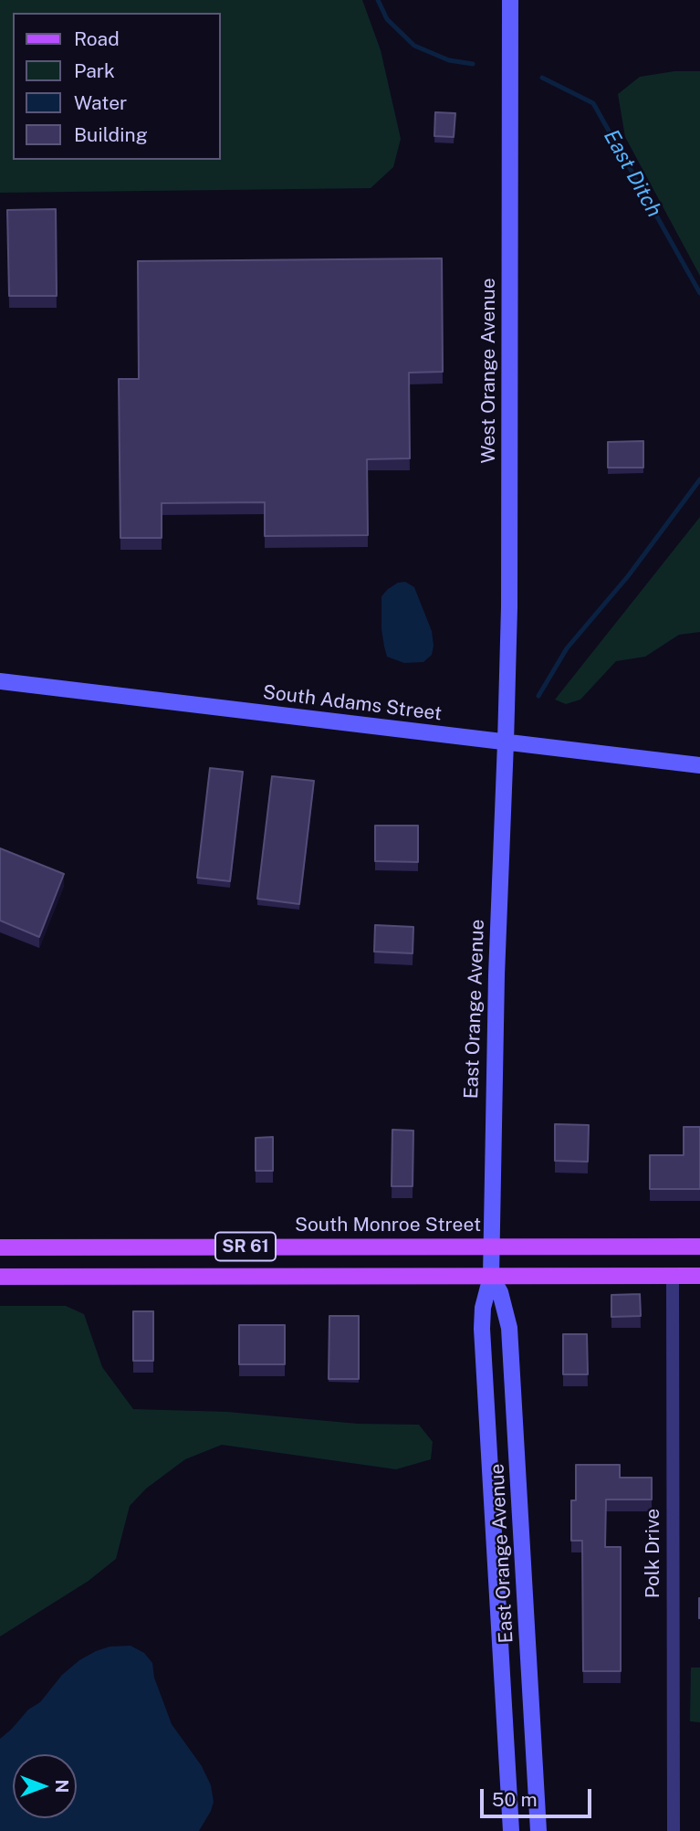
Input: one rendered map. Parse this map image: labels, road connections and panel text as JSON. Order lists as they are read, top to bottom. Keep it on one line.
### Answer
{"streets":{"main road":["West Orange Avenue","South Adams Street","East Orange Avenue","South Monroe Street","SR 61"],"street":["Polk Drive"]},"crossings":[["West Orange Avenue","South Adams Street"],["West Orange Avenue","East Orange Avenue"],["South Adams Street","East Orange Avenue"],["East Orange Avenue","South Monroe Street"],["East Orange Avenue","SR 61"],["SR 61","Polk Drive"]],"water":["East Ditch"],"legend":["Road","Park","Water","Building"],"scale_bar":"50 m","north":"right"}
